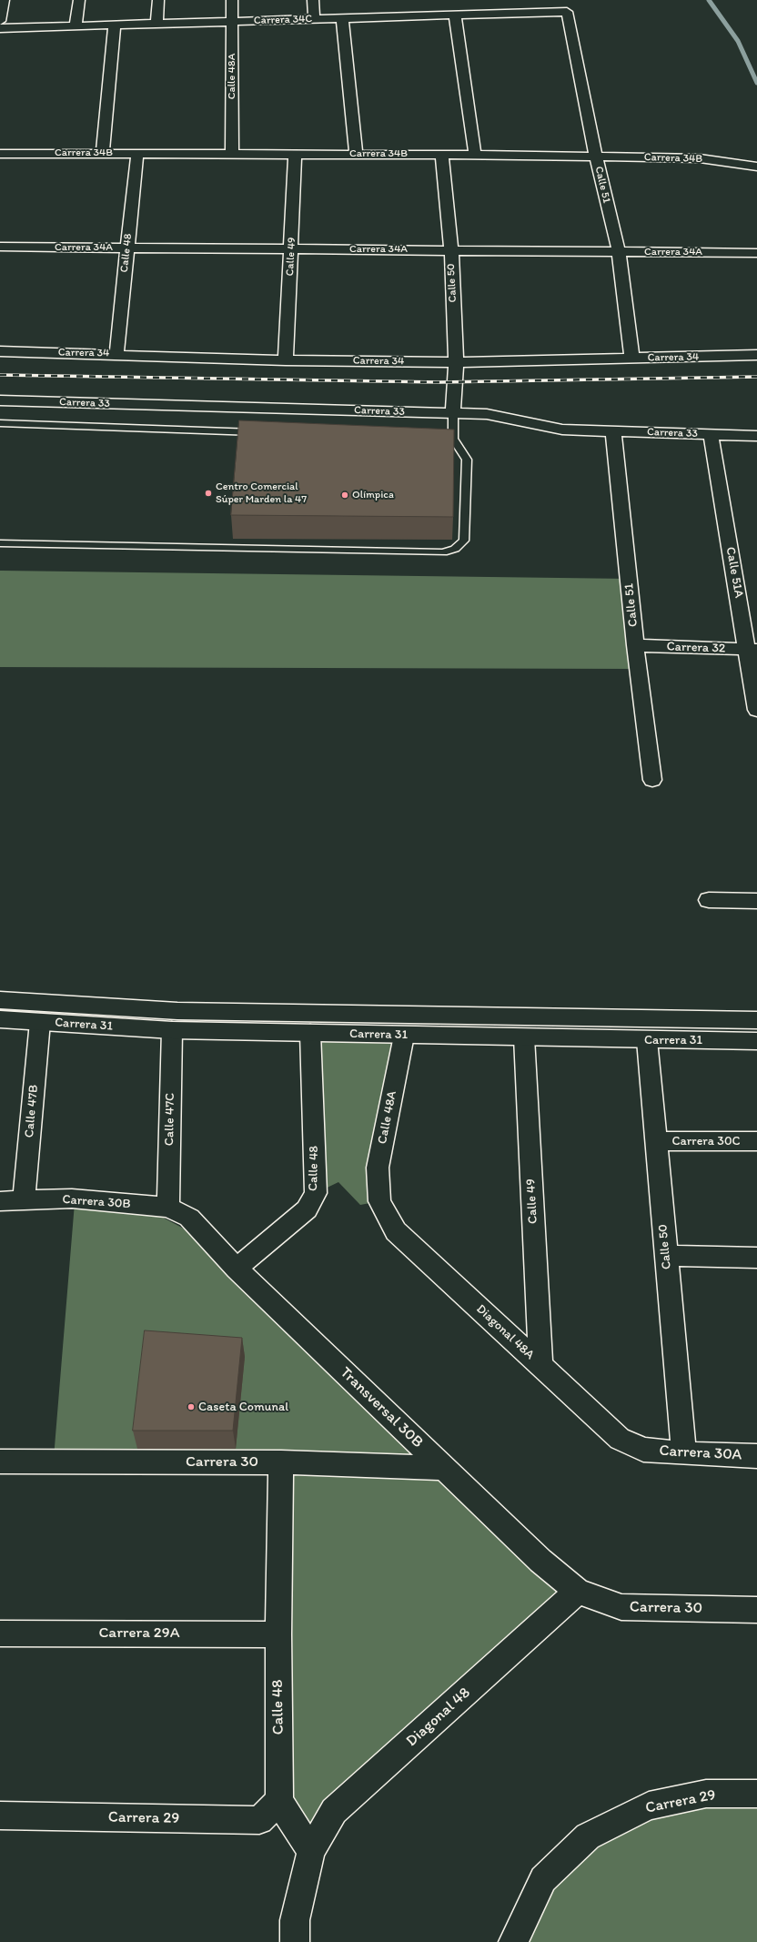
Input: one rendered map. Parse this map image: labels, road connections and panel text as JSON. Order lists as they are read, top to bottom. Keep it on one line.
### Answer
{"streets":{"street":["Carrera 34C","Calle 48A","Carrera 34B","Calle 51","Carrera 34A","Calle 48","Calle 49","Calle 50","Carrera 34","Carrera 33","Calle 51A","Carrera 32","Carrera 31","Calle 47B","Calle 47C","Carrera 30C","Carrera 30B","Diagonal 48A","Transversal 30B","Carrera 30A","Carrera 30","Carrera 29A","Diagonal 48","Carrera 29"]},"crossings":[["Carrera 34C","Calle 48A"],["Carrera 34C","Calle 51"],["Calle 48A","Carrera 34B"],["Calle 48A","Carrera 31"],["Calle 48A","Diagonal 48A"],["Carrera 34B","Calle 51"],["Carrera 34B","Calle 48"],["Carrera 34B","Calle 49"],["Carrera 34B","Calle 50"],["Calle 51","Carrera 34A"],["Calle 51","Carrera 34"],["Calle 51","Carrera 33"],["Calle 51","Carrera 32"],["Carrera 34A","Calle 48"],["Carrera 34A","Calle 49"],["Carrera 34A","Calle 50"],["Calle 48","Carrera 34"],["Calle 48","Carrera 31"],["Calle 48","Transversal 30B"],["Calle 48","Carrera 30"],["Calle 48","Carrera 29A"],["Calle 48","Carrera 29"],["Calle 49","Carrera 34"],["Calle 49","Carrera 31"],["Calle 49","Diagonal 48A"],["Calle 50","Carrera 34"],["Calle 50","Carrera 33"],["Calle 50","Carrera 31"],["Calle 50","Carrera 30C"],["Calle 50","Carrera 30A"],["Carrera 33","Calle 51A"],["Calle 51A","Carrera 32"],["Carrera 31","Calle 47B"],["Carrera 31","Calle 47C"],["Calle 47B","Carrera 30B"],["Calle 47C","Carrera 30B"],["Carrera 30B","Transversal 30B"],["Diagonal 48A","Carrera 30A"],["Transversal 30B","Carrera 30"],["Transversal 30B","Diagonal 48"],["Carrera 30","Diagonal 48"]],"places":["Centro Comercial Súper Marden la 47","Olímpica","Caseta Comunal"]}
